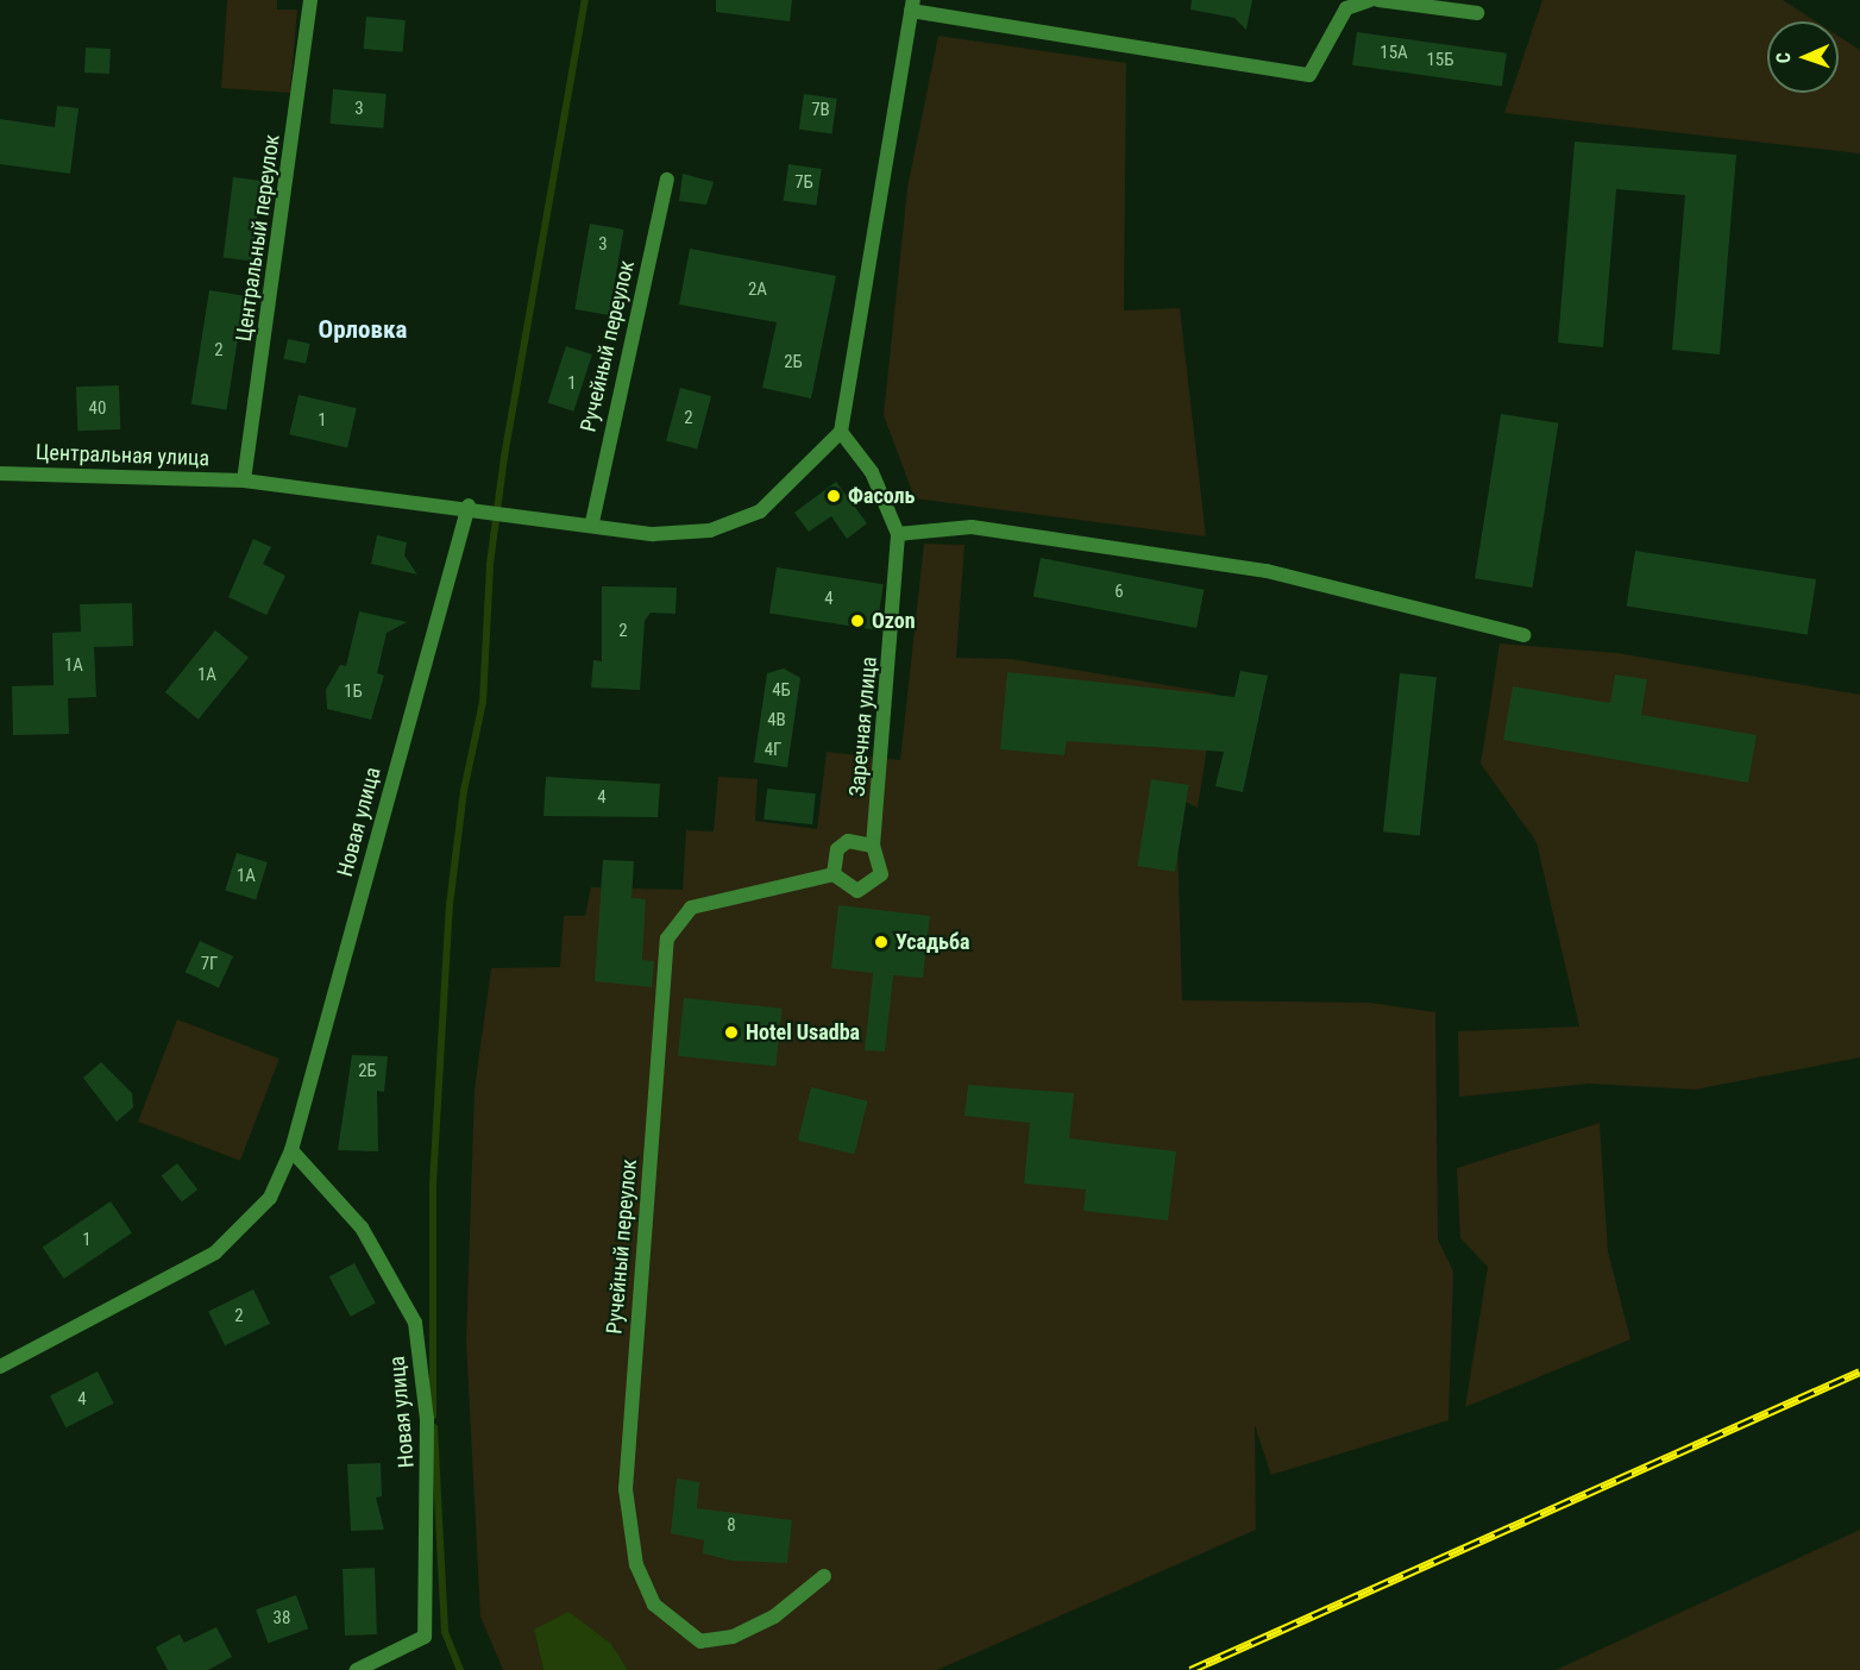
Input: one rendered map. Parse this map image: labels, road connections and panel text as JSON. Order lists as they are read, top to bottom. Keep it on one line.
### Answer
{"streets":{"street":["Центральный переулок","Ручейный переулок","Центральная улица","Заречная улица","Новая улица"]},"crossings":[["Центральный переулок","Центральная улица"],["Ручейный переулок","Заречная улица"],["Центральная улица","Новая улица"]],"districts":["Орловка"],"places":["Фасоль","Ozon","Усадьба","Hotel Usadba"],"house_numbers":["15А","15Б","3","7В","7Б","3","2А","2","2Б","1","40","2","1","6","4","2","1А","1А","4Б","1Б","4В","4Г","4","1А","7Г","2Б","1","2","4","8","38"],"north":"left"}
